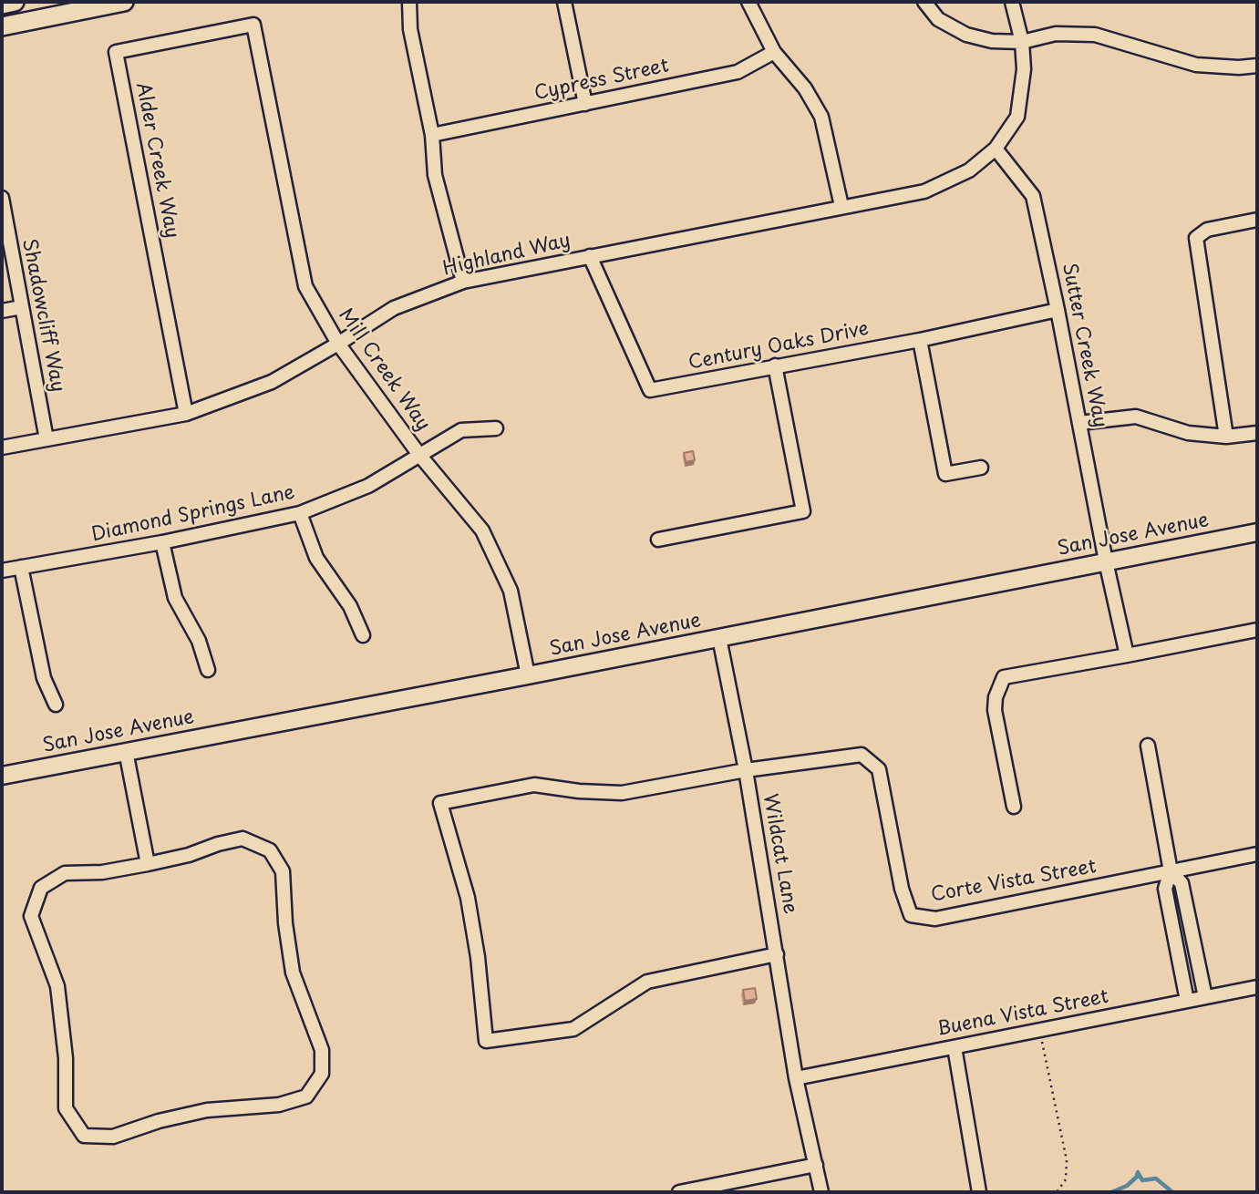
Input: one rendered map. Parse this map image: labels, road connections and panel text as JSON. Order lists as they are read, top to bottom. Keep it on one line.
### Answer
{"streets":{"street":["Cypress Street","Alder Creek Way","Highland Way","Shadowcliff Way","Sutter Creek Way","Century Oaks Drive","Mill Creek Way","Diamond Springs Lane","San Jose Avenue","Wildcat Lane","Corte Vista Street","Buena Vista Street"]},"crossings":[["Alder Creek Way","Highland Way"],["Alder Creek Way","Mill Creek Way"],["Highland Way","Shadowcliff Way"],["Highland Way","Sutter Creek Way"],["Highland Way","Century Oaks Drive"],["Highland Way","Mill Creek Way"],["Sutter Creek Way","Century Oaks Drive"],["Sutter Creek Way","San Jose Avenue"],["Mill Creek Way","Diamond Springs Lane"],["Mill Creek Way","San Jose Avenue"],["San Jose Avenue","Wildcat Lane"],["Wildcat Lane","Corte Vista Street"],["Wildcat Lane","Buena Vista Street"]]}
